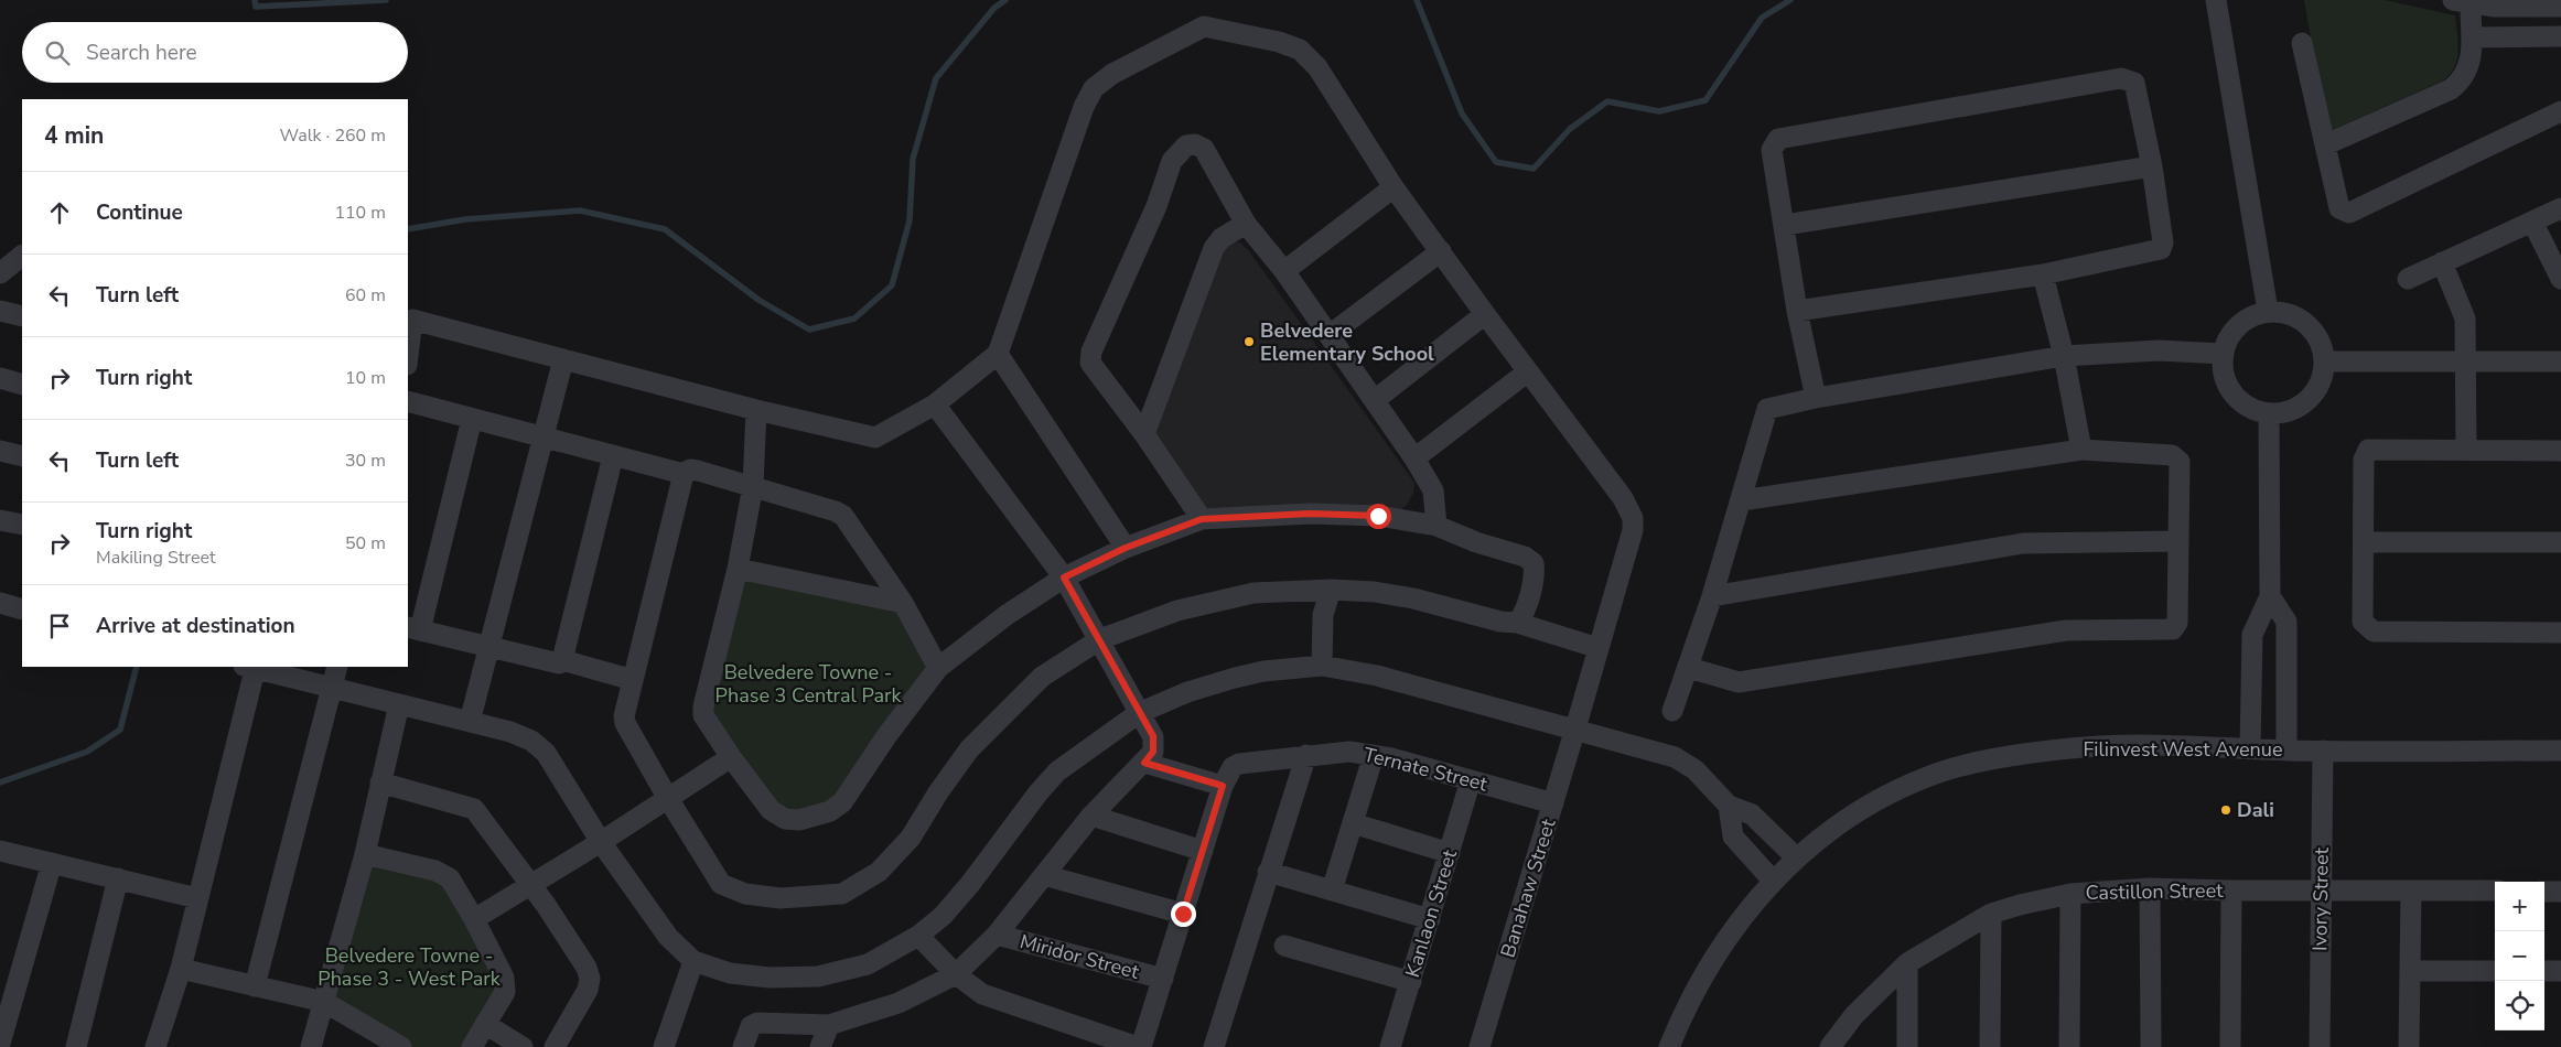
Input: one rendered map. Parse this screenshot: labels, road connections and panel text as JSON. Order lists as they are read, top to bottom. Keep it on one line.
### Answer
{"streets":{"street":["Filinvest West Avenue","Ternate Street","Banahaw Street","Castillon Street","Ivory Street","Kanlaon Street","Miridor Street"]},"crossings":[["Filinvest West Avenue","Ivory Street"],["Ternate Street","Banahaw Street"],["Ternate Street","Kanlaon Street"],["Castillon Street","Ivory Street"]],"parks":["Belvedere Towne - Phase 3 Central Park","Belvedere Towne - Phase 3 - West Park"],"places":["Belvedere Elementary School","Dali"],"page":{"search":"Search here","heading":["4 min","Walk · 260 m"],"list":[["Continue","110 m"],["Turn left","60 m"],["Turn right","10 m"],["Turn left","30 m"],["Turn right","Makiling Street","50 m"],"Arrive at destination"],"map_buttons":["+","−"]}}
